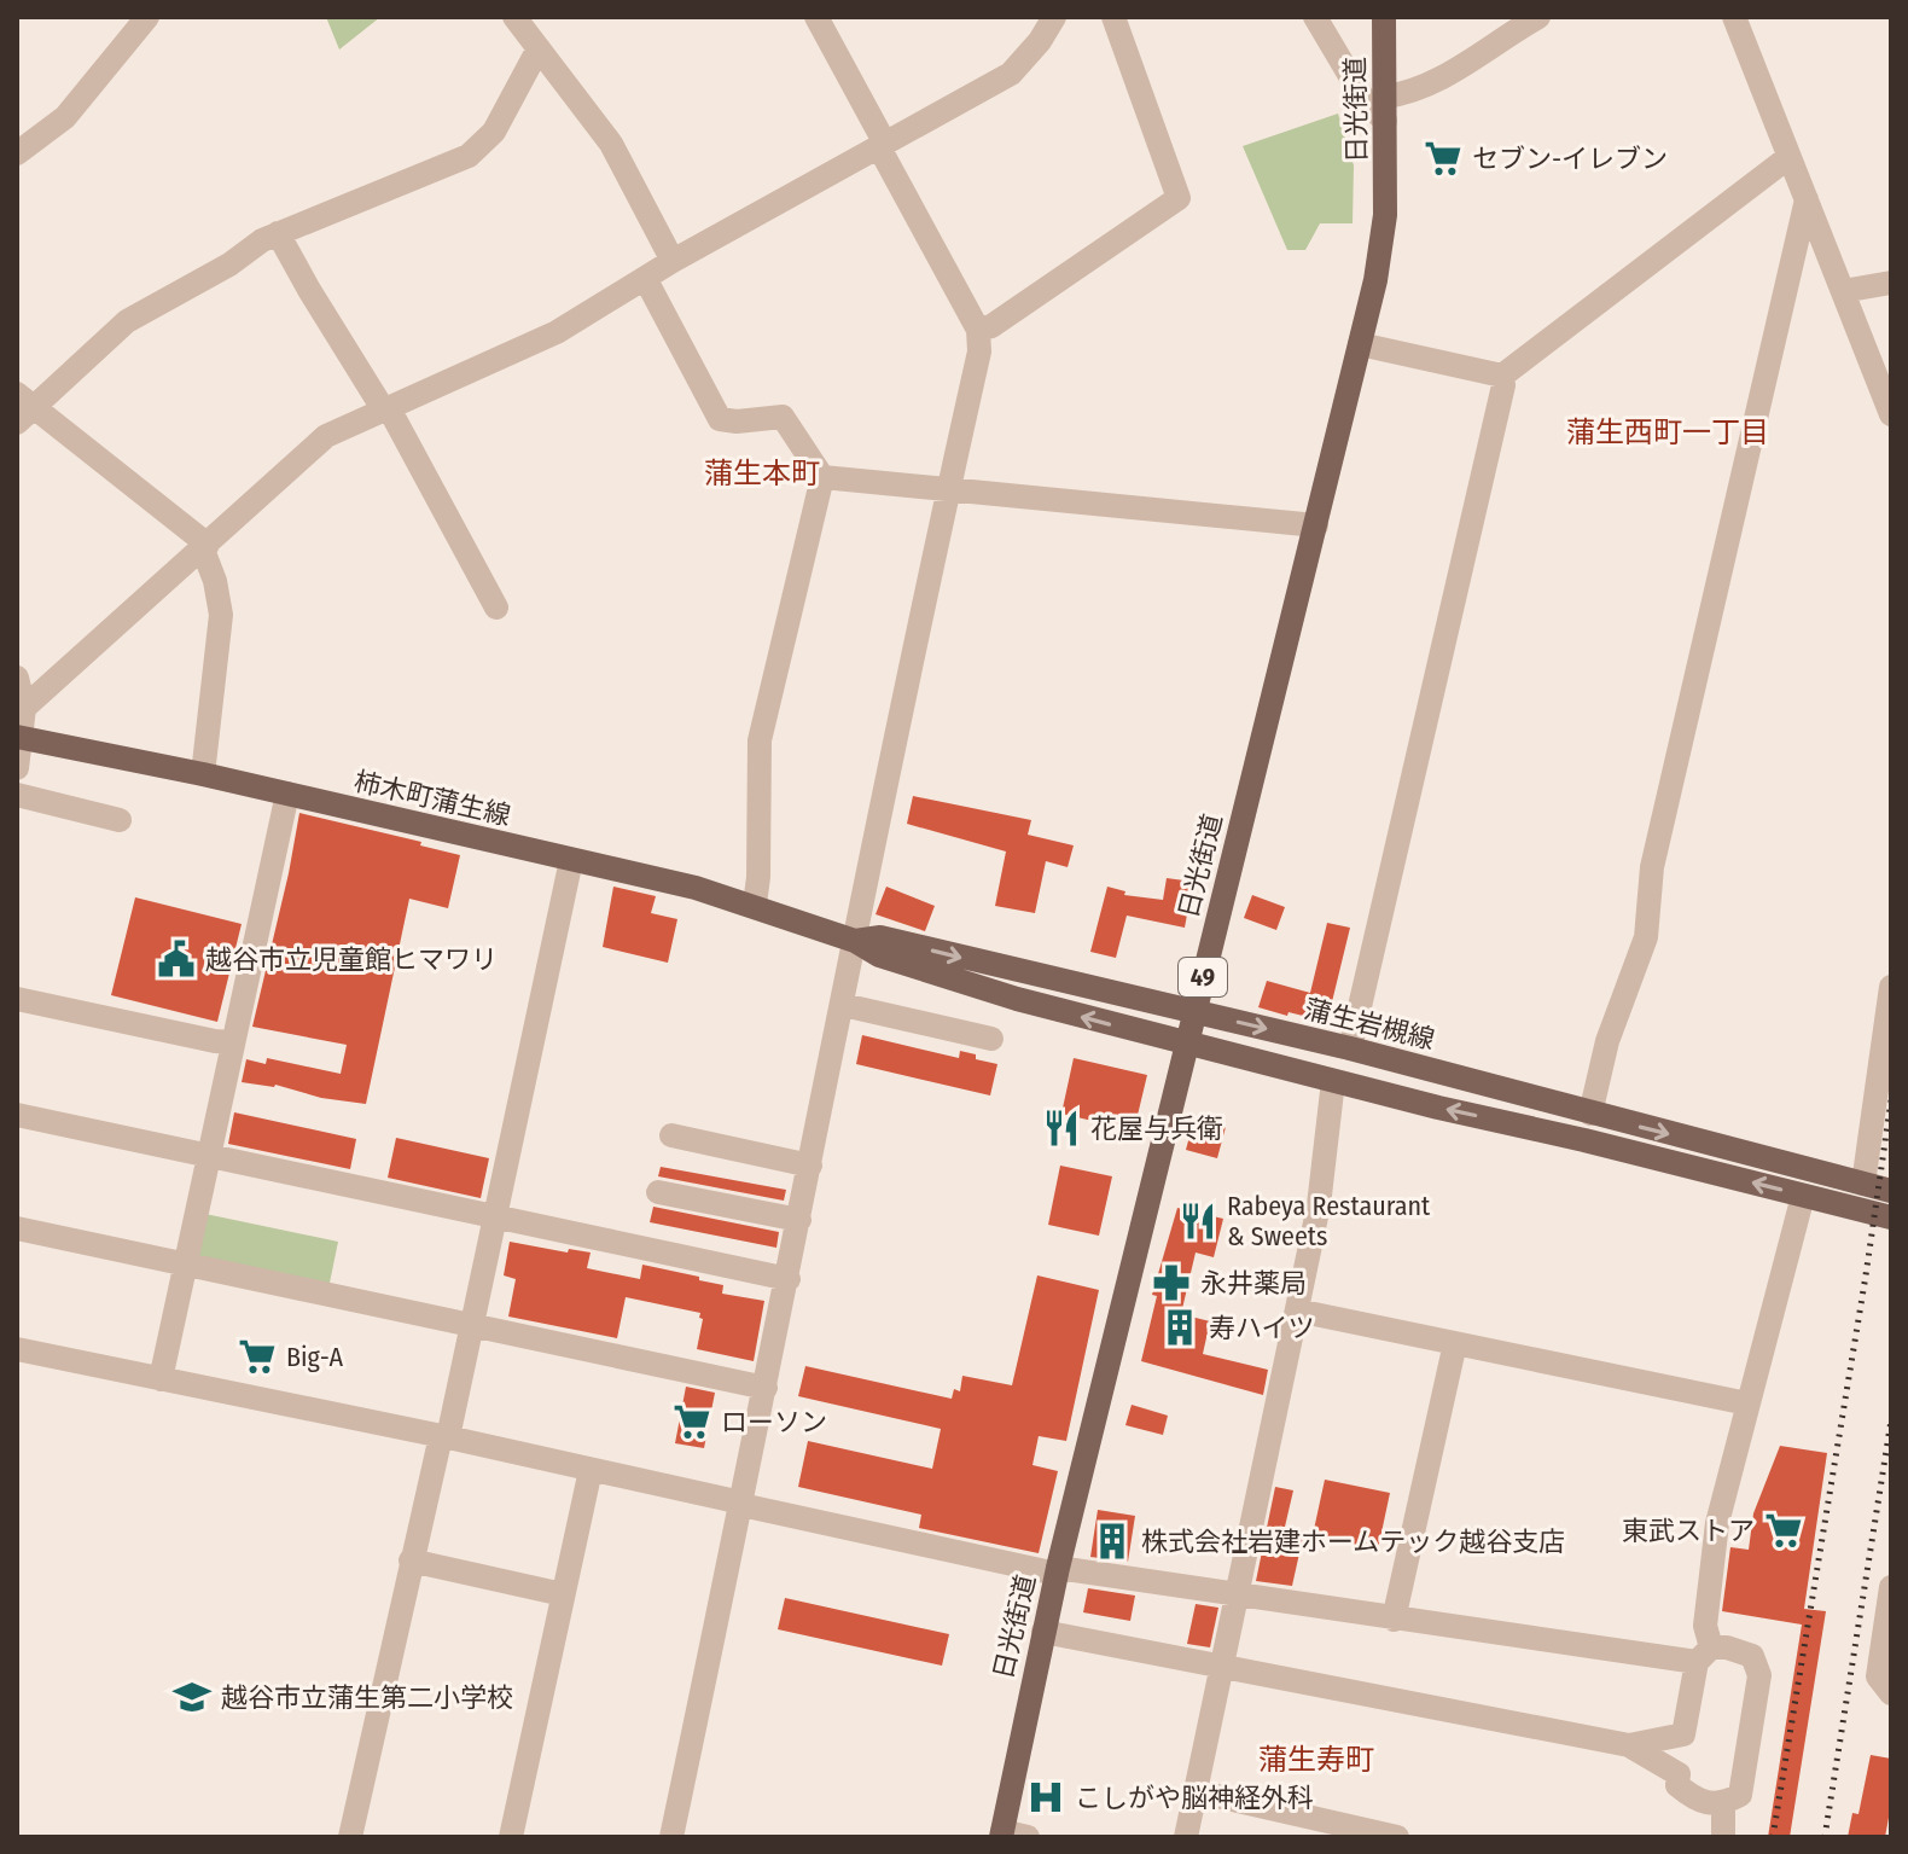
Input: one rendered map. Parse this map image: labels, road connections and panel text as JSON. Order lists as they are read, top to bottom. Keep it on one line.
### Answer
{"streets":{"main road":["日光街道","柿木町蒲生線","49","蒲生岩槻線"]},"crossings":[["日光街道","蒲生岩槻線"],["柿木町蒲生線","蒲生岩槻線"]],"districts":["蒲生西町一丁目","蒲生本町","蒲生寿町"],"places":{"supermarket":["セブン-イレブン","Big-A","ローソン","東武ストア"],"public building":["越谷市立児童館ヒマワリ"],"restaurant":["花屋与兵衛","Rabeya Restaurant & Sweets"],"pharmacy":["永井薬局"],"building":["寿ハイツ","株式会社岩建ホームテック越谷支店"],"school or university":["越谷市立蒲生第二小学校"],"hospital":["こしがや脳神経外科"]}}
